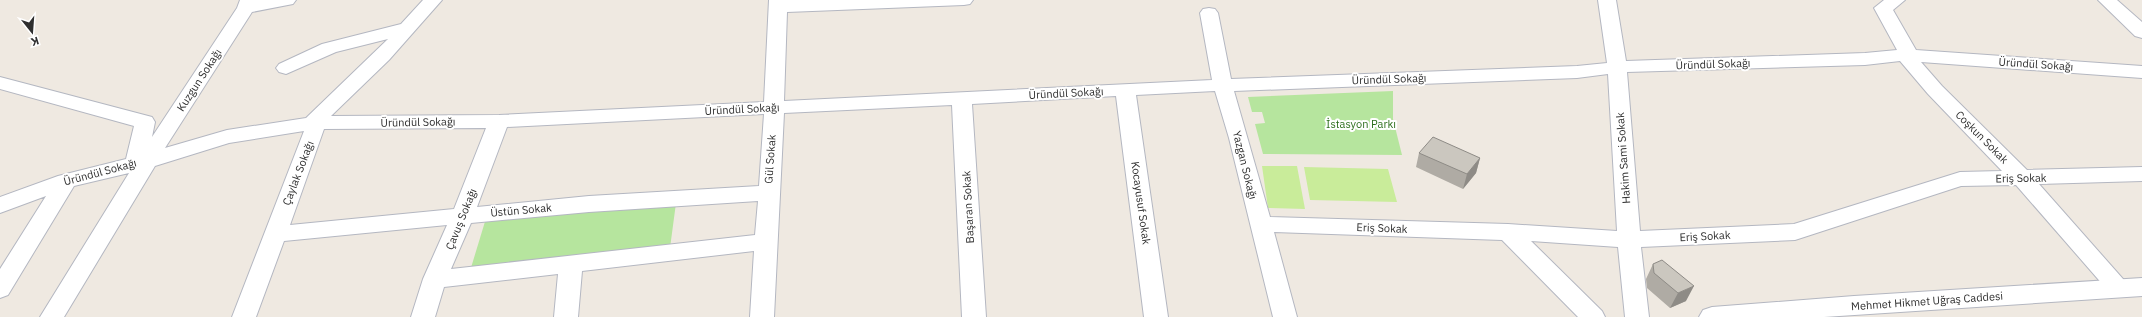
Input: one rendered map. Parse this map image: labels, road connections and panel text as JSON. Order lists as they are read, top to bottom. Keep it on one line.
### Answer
{"streets":{"main road":["Mehmet Hikmet Uğraş Caddesi"],"street":["Üründül Sokağı","Kuzgun Sokağı","Coşkun Sokak","Hakim Sami Sokak","Gül Sokak","Yazgan Sokağı","Çaylak Sokağı","Eriş Sokak","Kocayusuf Sokak","Başaran Sokak","Üstün Sokak","Çavuş Sokağı"]},"crossings":[["Üründül Sokağı","Kuzgun Sokağı"],["Üründül Sokağı","Coşkun Sokak"],["Üründül Sokağı","Hakim Sami Sokak"],["Üründül Sokağı","Gül Sokak"],["Üründül Sokağı","Yazgan Sokağı"],["Üründül Sokağı","Çaylak Sokağı"],["Üründül Sokağı","Kocayusuf Sokak"],["Üründül Sokağı","Başaran Sokak"],["Üründül Sokağı","Çavuş Sokağı"],["Coşkun Sokak","Eriş Sokak"],["Coşkun Sokak","Mehmet Hikmet Uğraş Caddesi"],["Hakim Sami Sokak","Eriş Sokak"],["Gül Sokak","Üstün Sokak"],["Yazgan Sokağı","Eriş Sokak"],["Çaylak Sokağı","Üstün Sokak"],["Üstün Sokak","Çavuş Sokağı"]],"parks":["İstasyon Parkı"],"north":"bottom"}
